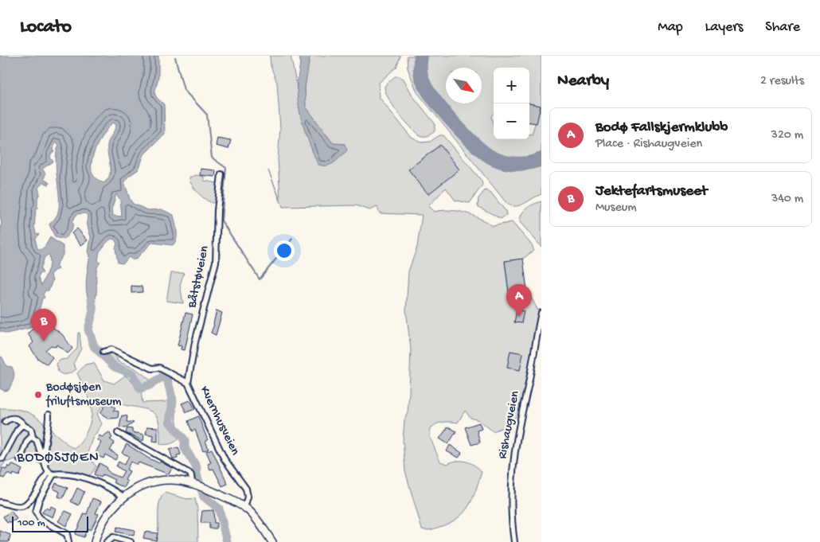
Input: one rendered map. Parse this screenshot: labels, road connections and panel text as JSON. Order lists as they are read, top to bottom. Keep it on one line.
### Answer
{"streets":{"street":["Båtstøveien","Kvernhusveien","Rishaugveien"]},"crossings":[["Båtstøveien","Kvernhusveien"]],"districts":["BODØSJØEN"],"places":["Bodøsjøen friluftsmuseum"],"scale_bar":"100 m","north":"bottom right","page":{"header":"Locato","nav":["Map","Layers","Share"],"heading":["Nearby","2 results"],"map_buttons":["+","−"],"list":[{"mark":"A","name":"Bodø Fallskjermklubb","note":"Place · Rishaugveien","value":"320 m"},{"mark":"B","name":"Jektefartsmuseet","note":"Museum","value":"340 m"}],"pins":["A","B"],"scale":"100 m"}}
